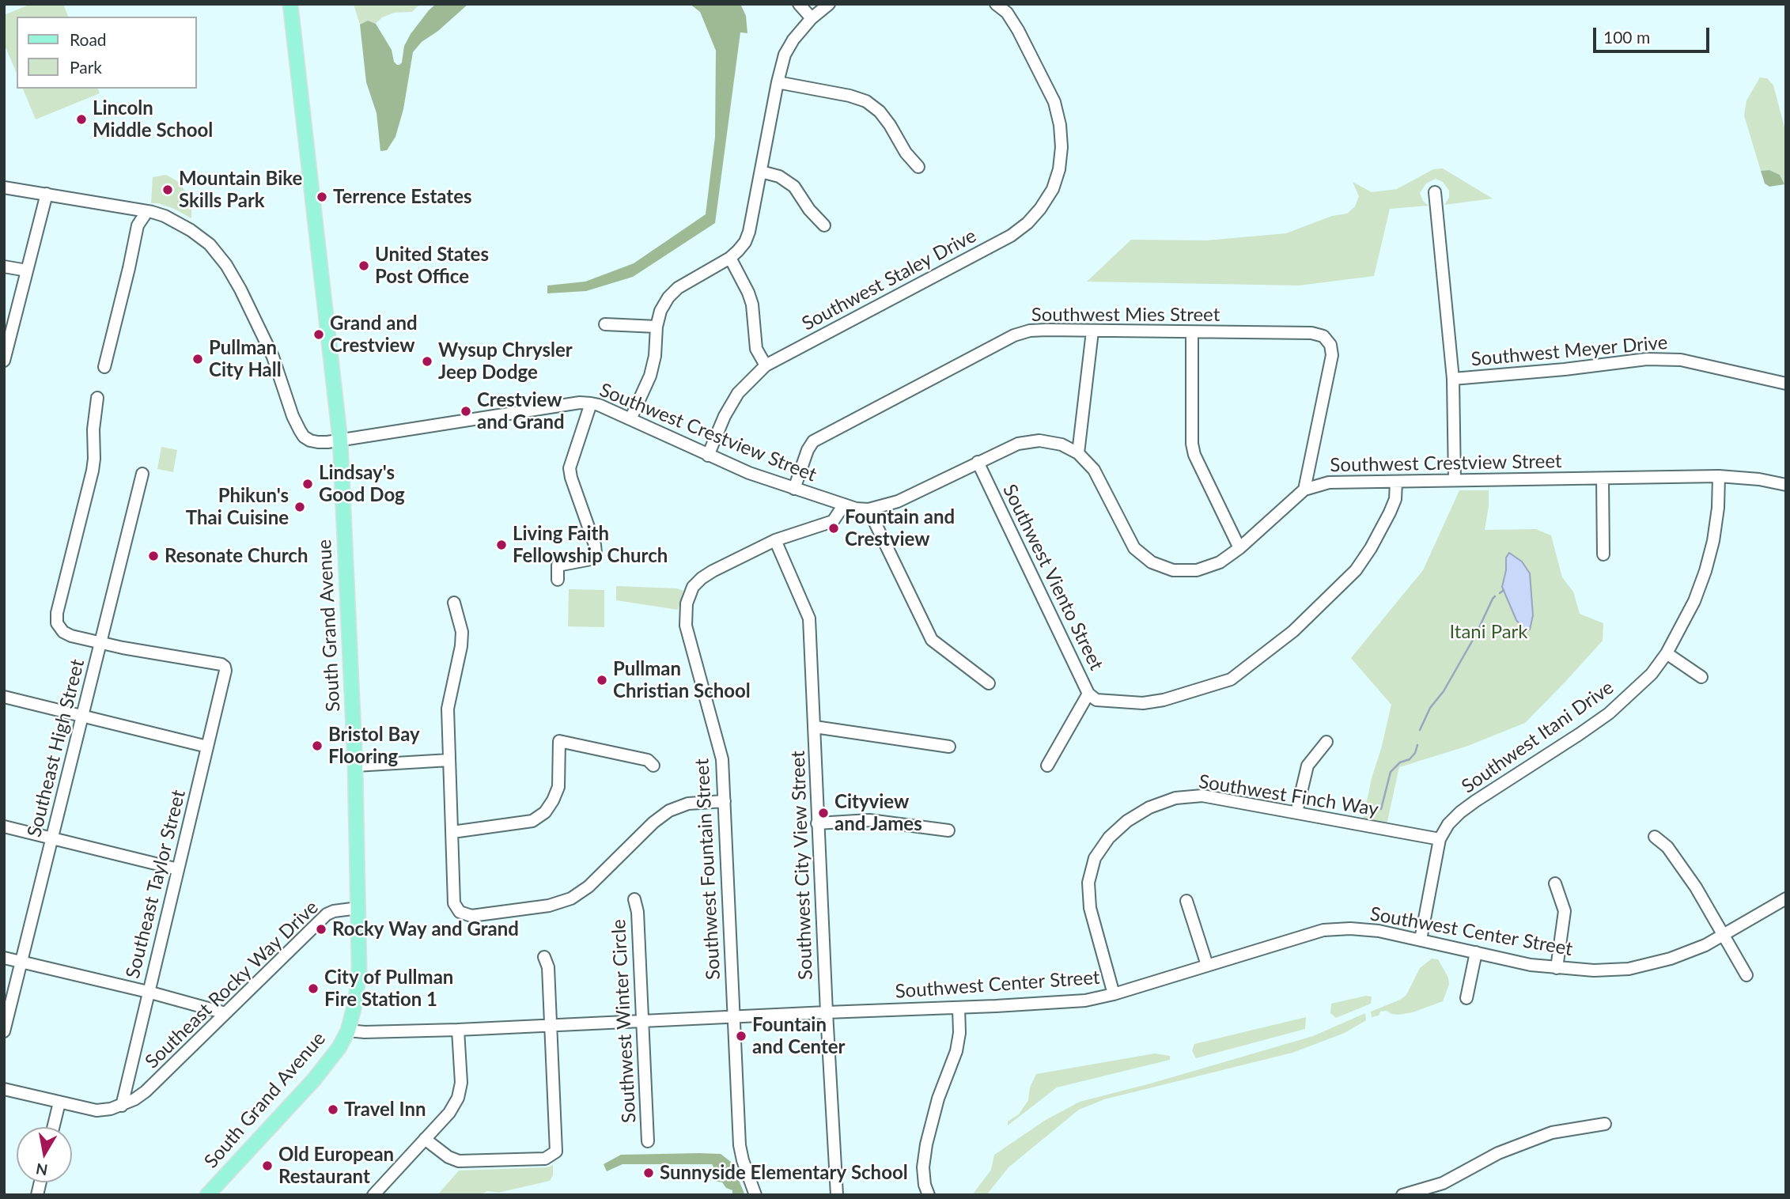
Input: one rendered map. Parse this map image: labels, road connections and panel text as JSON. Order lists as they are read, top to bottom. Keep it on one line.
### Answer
{"streets":{"main road":["South Grand Avenue"],"street":["Southwest Staley Drive","Southwest Mies Street","Southwest Meyer Drive","Southwest Crestview Street","Southwest Viento Street","Southwest Itani Drive","Southeast High Street","Southwest Finch Way","Southwest City View Street","Southwest Fountain Street","Southeast Taylor Street","Southwest Center Street","Southeast Rocky Way Drive","Southwest Winter Circle"]},"crossings":[["Southwest Staley Drive","Southwest Crestview Street"],["Southwest Mies Street","Southwest Crestview Street"],["Southwest Crestview Street","Southwest Viento Street"],["Southwest Crestview Street","South Grand Avenue"],["Southwest Crestview Street","Southwest Itani Drive"],["Southwest Crestview Street","Southwest Fountain Street"],["South Grand Avenue","Southwest Center Street"],["South Grand Avenue","Southeast Rocky Way Drive"],["Southwest Itani Drive","Southwest Finch Way"],["Southwest Itani Drive","Southwest Center Street"],["Southeast High Street","Southeast Taylor Street"],["Southwest Finch Way","Southwest Center Street"],["Southwest City View Street","Southwest Fountain Street"],["Southwest City View Street","Southwest Center Street"],["Southwest Fountain Street","Southwest Center Street"],["Southeast Taylor Street","Southeast Rocky Way Drive"],["Southwest Center Street","Southwest Winter Circle"]],"parks":["Itani Park"],"places":["Lincoln Middle School","Mountain Bike Skills Park","Terrence Estates","United States Post Office","Grand and Crestview","Pullman City Hall","Wysup Chrysler Jeep Dodge","Crestview and Grand","Lindsay's Good Dog","Phikun's Thai Cuisine","Fountain and Crestview","Living Faith Fellowship Church","Resonate Church","Pullman Christian School","Bristol Bay Flooring","Cityview and James","Rocky Way and Grand","City of Pullman Fire Station 1","Fountain and Center","Travel Inn","Old European Restaurant","Sunnyside Elementary School"],"legend":["Road","Park"],"scale_bar":"100 m","north":"bottom"}
